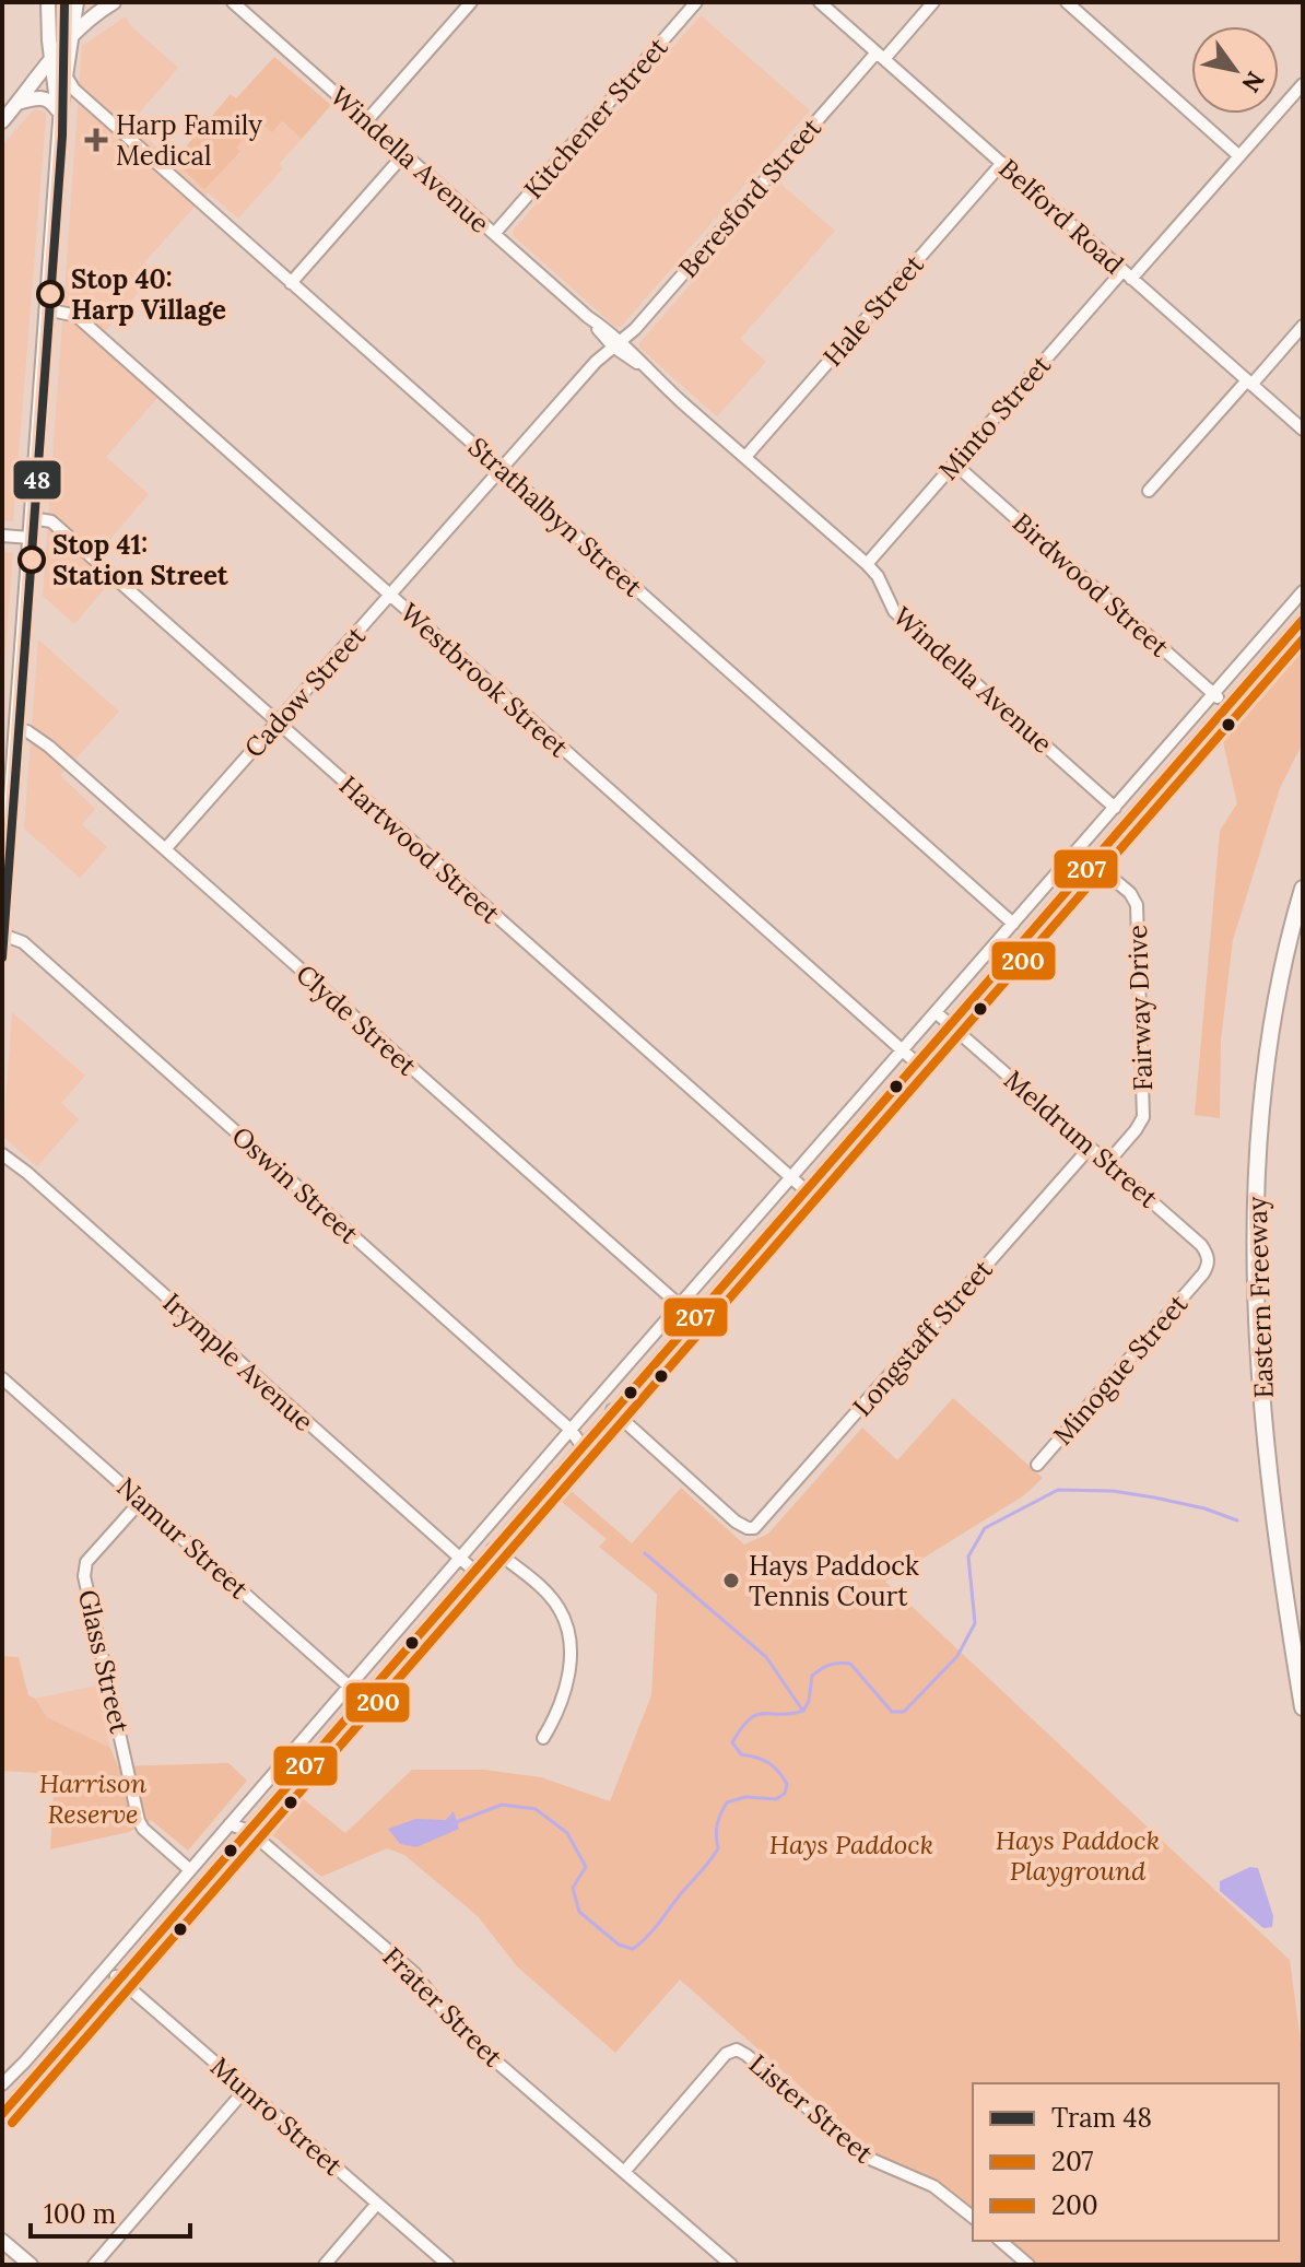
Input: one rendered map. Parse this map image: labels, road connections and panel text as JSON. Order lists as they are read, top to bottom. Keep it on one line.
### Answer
{"streets":{"highway":["Eastern Freeway"],"street":["Kitchener Street","Windella Avenue","Beresford Street","Belford Road","Hale Street","Minto Street","Strathalbyn Street","Birdwood Street","Westbrook Street","Cadow Street","Hartwood Street","Fairway Drive","Clyde Street","Meldrum Street","Oswin Street","Longstaff Street","Irymple Avenue","Minogue Street","Namur Street","Glass Street","Frater Street","Lister Street","Munro Street"]},"crossings":[["Kitchener Street","Windella Avenue"],["Windella Avenue","Beresford Street"],["Windella Avenue","Hale Street"],["Windella Avenue","Minto Street"],["Windella Avenue","Cadow Street"],["Beresford Street","Belford Road"],["Beresford Street","Cadow Street"],["Belford Road","Hale Street"],["Belford Road","Minto Street"],["Minto Street","Birdwood Street"],["Strathalbyn Street","Cadow Street"],["Westbrook Street","Cadow Street"],["Cadow Street","Hartwood Street"],["Cadow Street","Clyde Street"],["Fairway Drive","Meldrum Street"],["Meldrum Street","Longstaff Street"],["Meldrum Street","Minogue Street"],["Namur Street","Glass Street"],["Frater Street","Lister Street"]],"parks":["Harrison Reserve","Hays Paddock Playground","Hays Paddock"],"places":{"health":["Harp Family Medical"],"other":["Stop 40: Harp Village","Stop 41: Station Street","Hays Paddock Tennis Court"]},"lines":["tram line 48","transit line 207","transit line 200"],"legend":["Tram 48","207","200"],"scale_bar":"100 m","north":"bottom right"}
